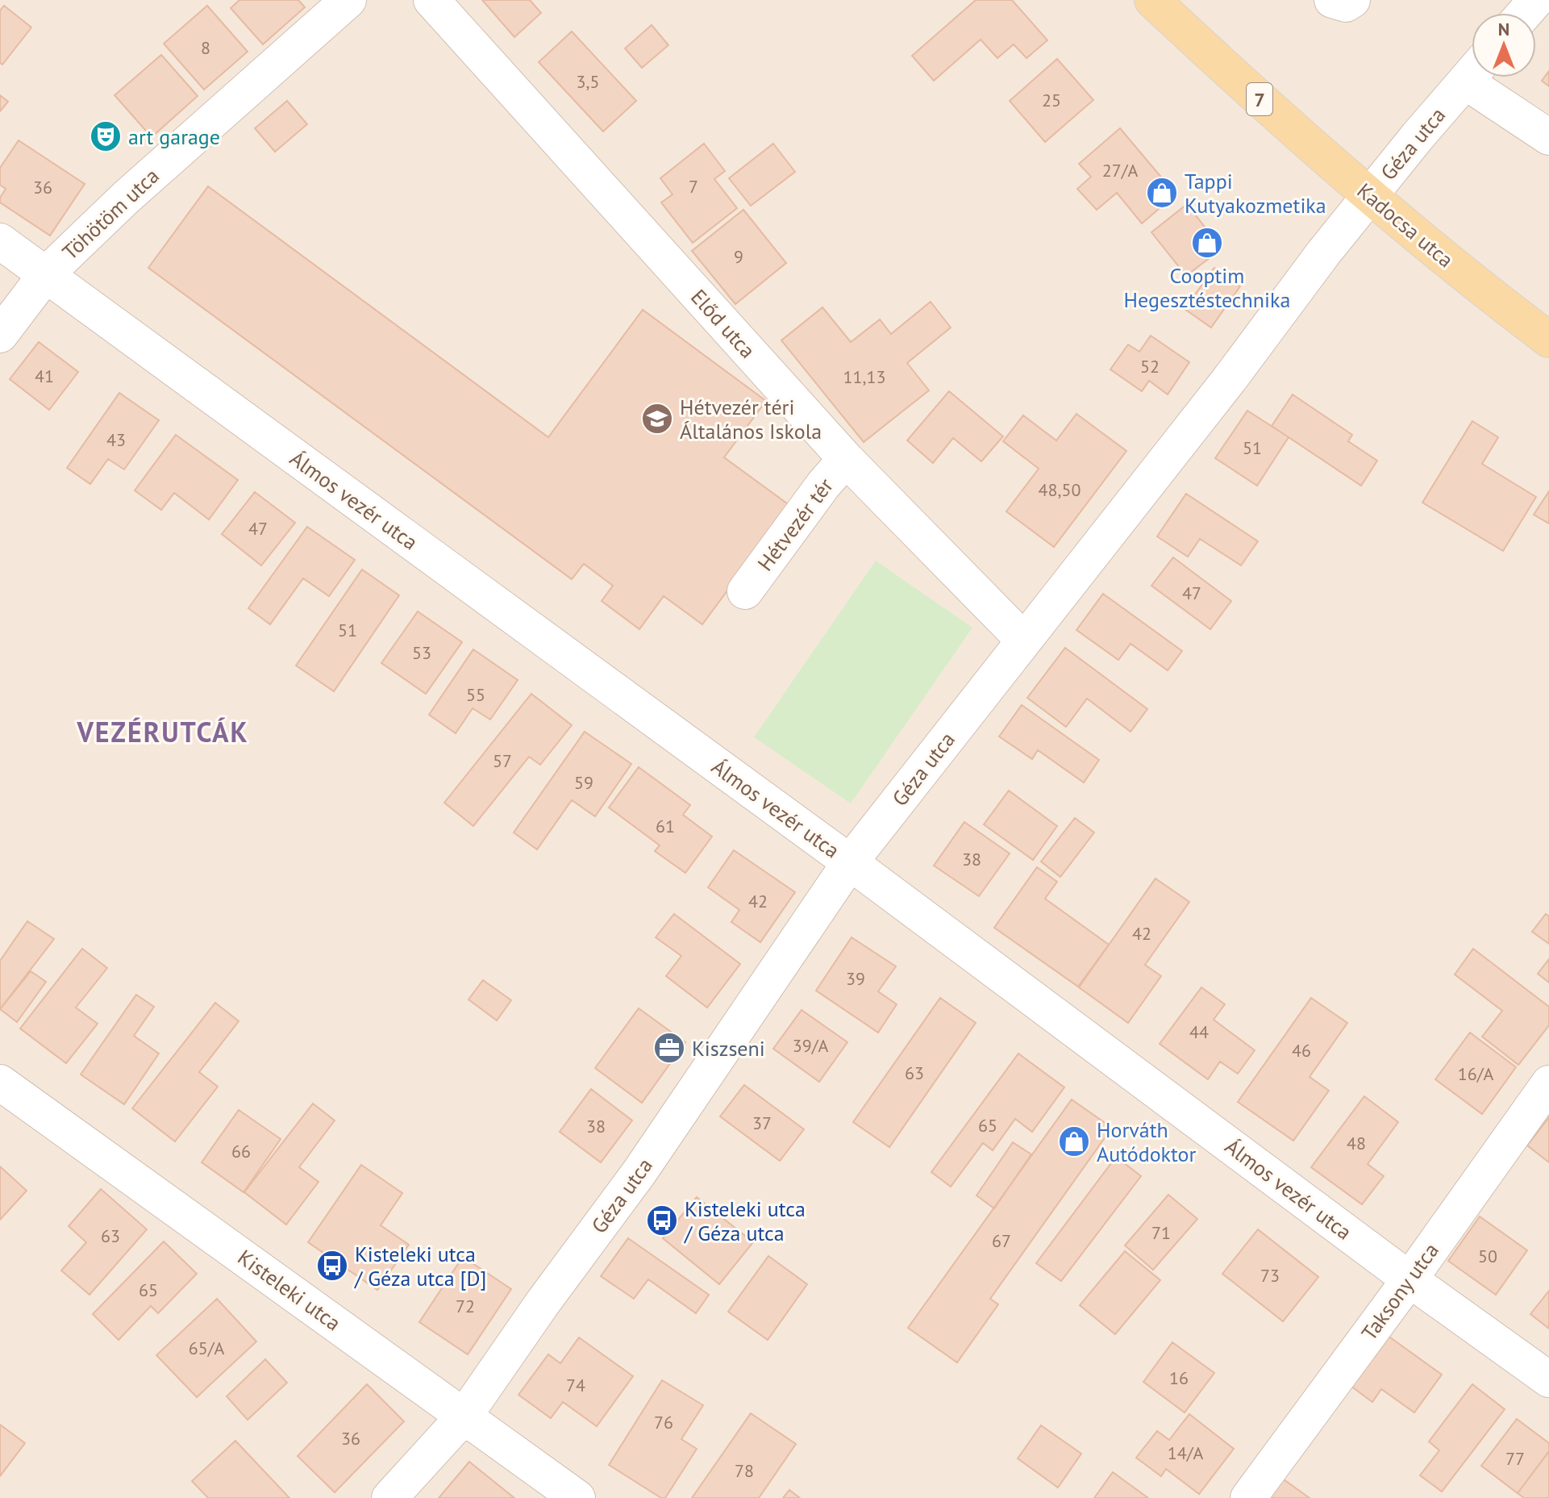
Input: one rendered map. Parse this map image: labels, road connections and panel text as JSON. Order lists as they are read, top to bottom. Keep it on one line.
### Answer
{"streets":{"main road":["7","Kadocsa utca"],"street":["Géza utca","Töhötöm utca","Előd utca","Álmos vezér utca","Hétvezér tér","Kisteleki utca","Taksony utca"]},"crossings":[["Géza utca","Kadocsa utca"],["Géza utca","Előd utca"],["Géza utca","Álmos vezér utca"],["Géza utca","Kisteleki utca"],["Töhötöm utca","Álmos vezér utca"],["Előd utca","Hétvezér tér"],["Álmos vezér utca","Taksony utca"]],"districts":["VEZÉRUTCÁK"],"places":{"theatre":["art garage"],"shop":["Tappi Kutyakozmetika","Cooptim Hegesztéstechnika","Horváth Autódoktor"],"school or university":["Hétvezér téri Általános Iskola"],"office":["Kiszseni"],"bus stop":["Kisteleki utca / Géza utca","Kisteleki utca / Géza utca [D]"]},"house_numbers":["8","3,5","25","27/A","7","36","9","52","41","11,13","43","51","48,50","47","47","51","53","55","57","59","61","38","42","42","39","44","39/A","46","63","16/A","37","65","38","48","66","71","63","67","50","73","65","72","65/A","16","74","76","36","14/A","77","78"],"north":"top"}
